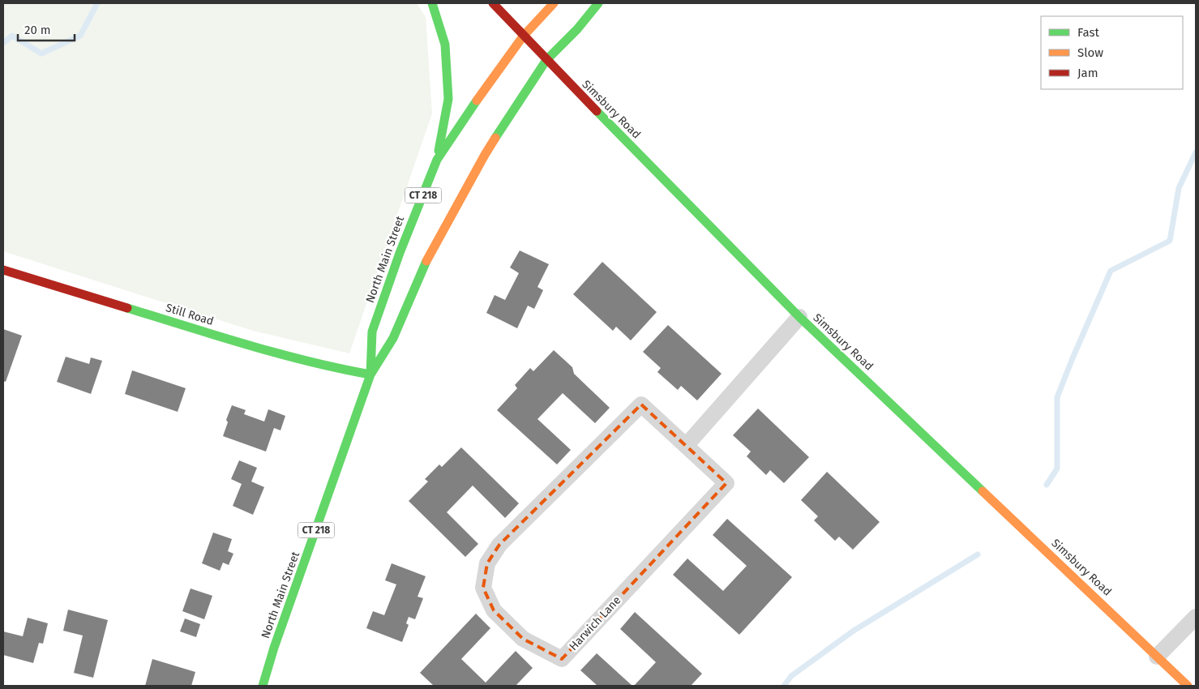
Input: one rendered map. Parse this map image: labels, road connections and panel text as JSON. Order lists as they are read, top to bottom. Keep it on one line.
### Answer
{"streets":{"main road":["Simsbury Road","CT 218","North Main Street","Still Road"],"street":["Harwich Lane"]},"crossings":[["Simsbury Road","CT 218"],["Simsbury Road","North Main Street"],["CT 218","North Main Street"],["North Main Street","Still Road"]],"legend":["Fast","Slow","Jam"],"scale_bar":"20 m"}
